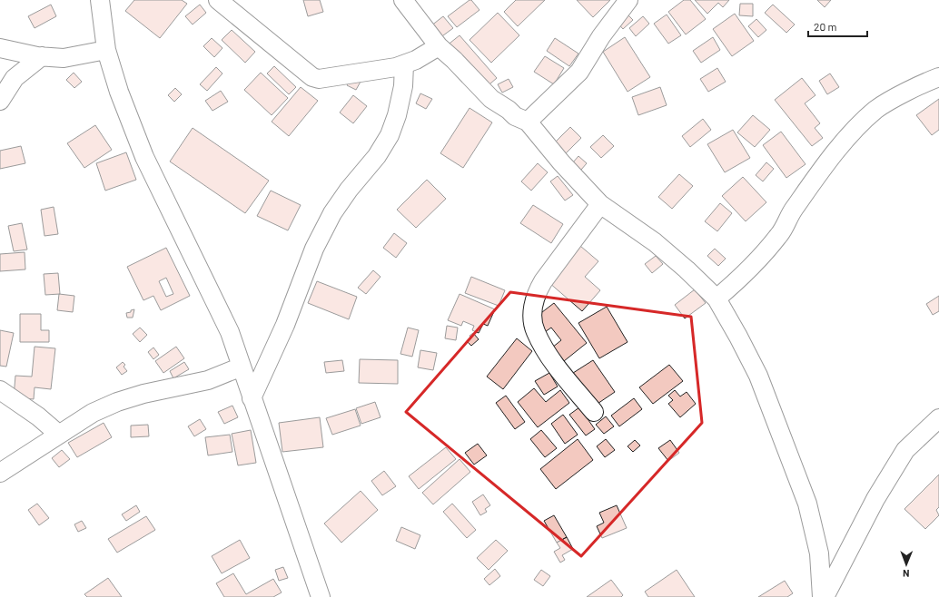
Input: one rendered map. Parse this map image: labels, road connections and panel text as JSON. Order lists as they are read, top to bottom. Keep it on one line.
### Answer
{"scale_bar":"20 m","north":"bottom"}
